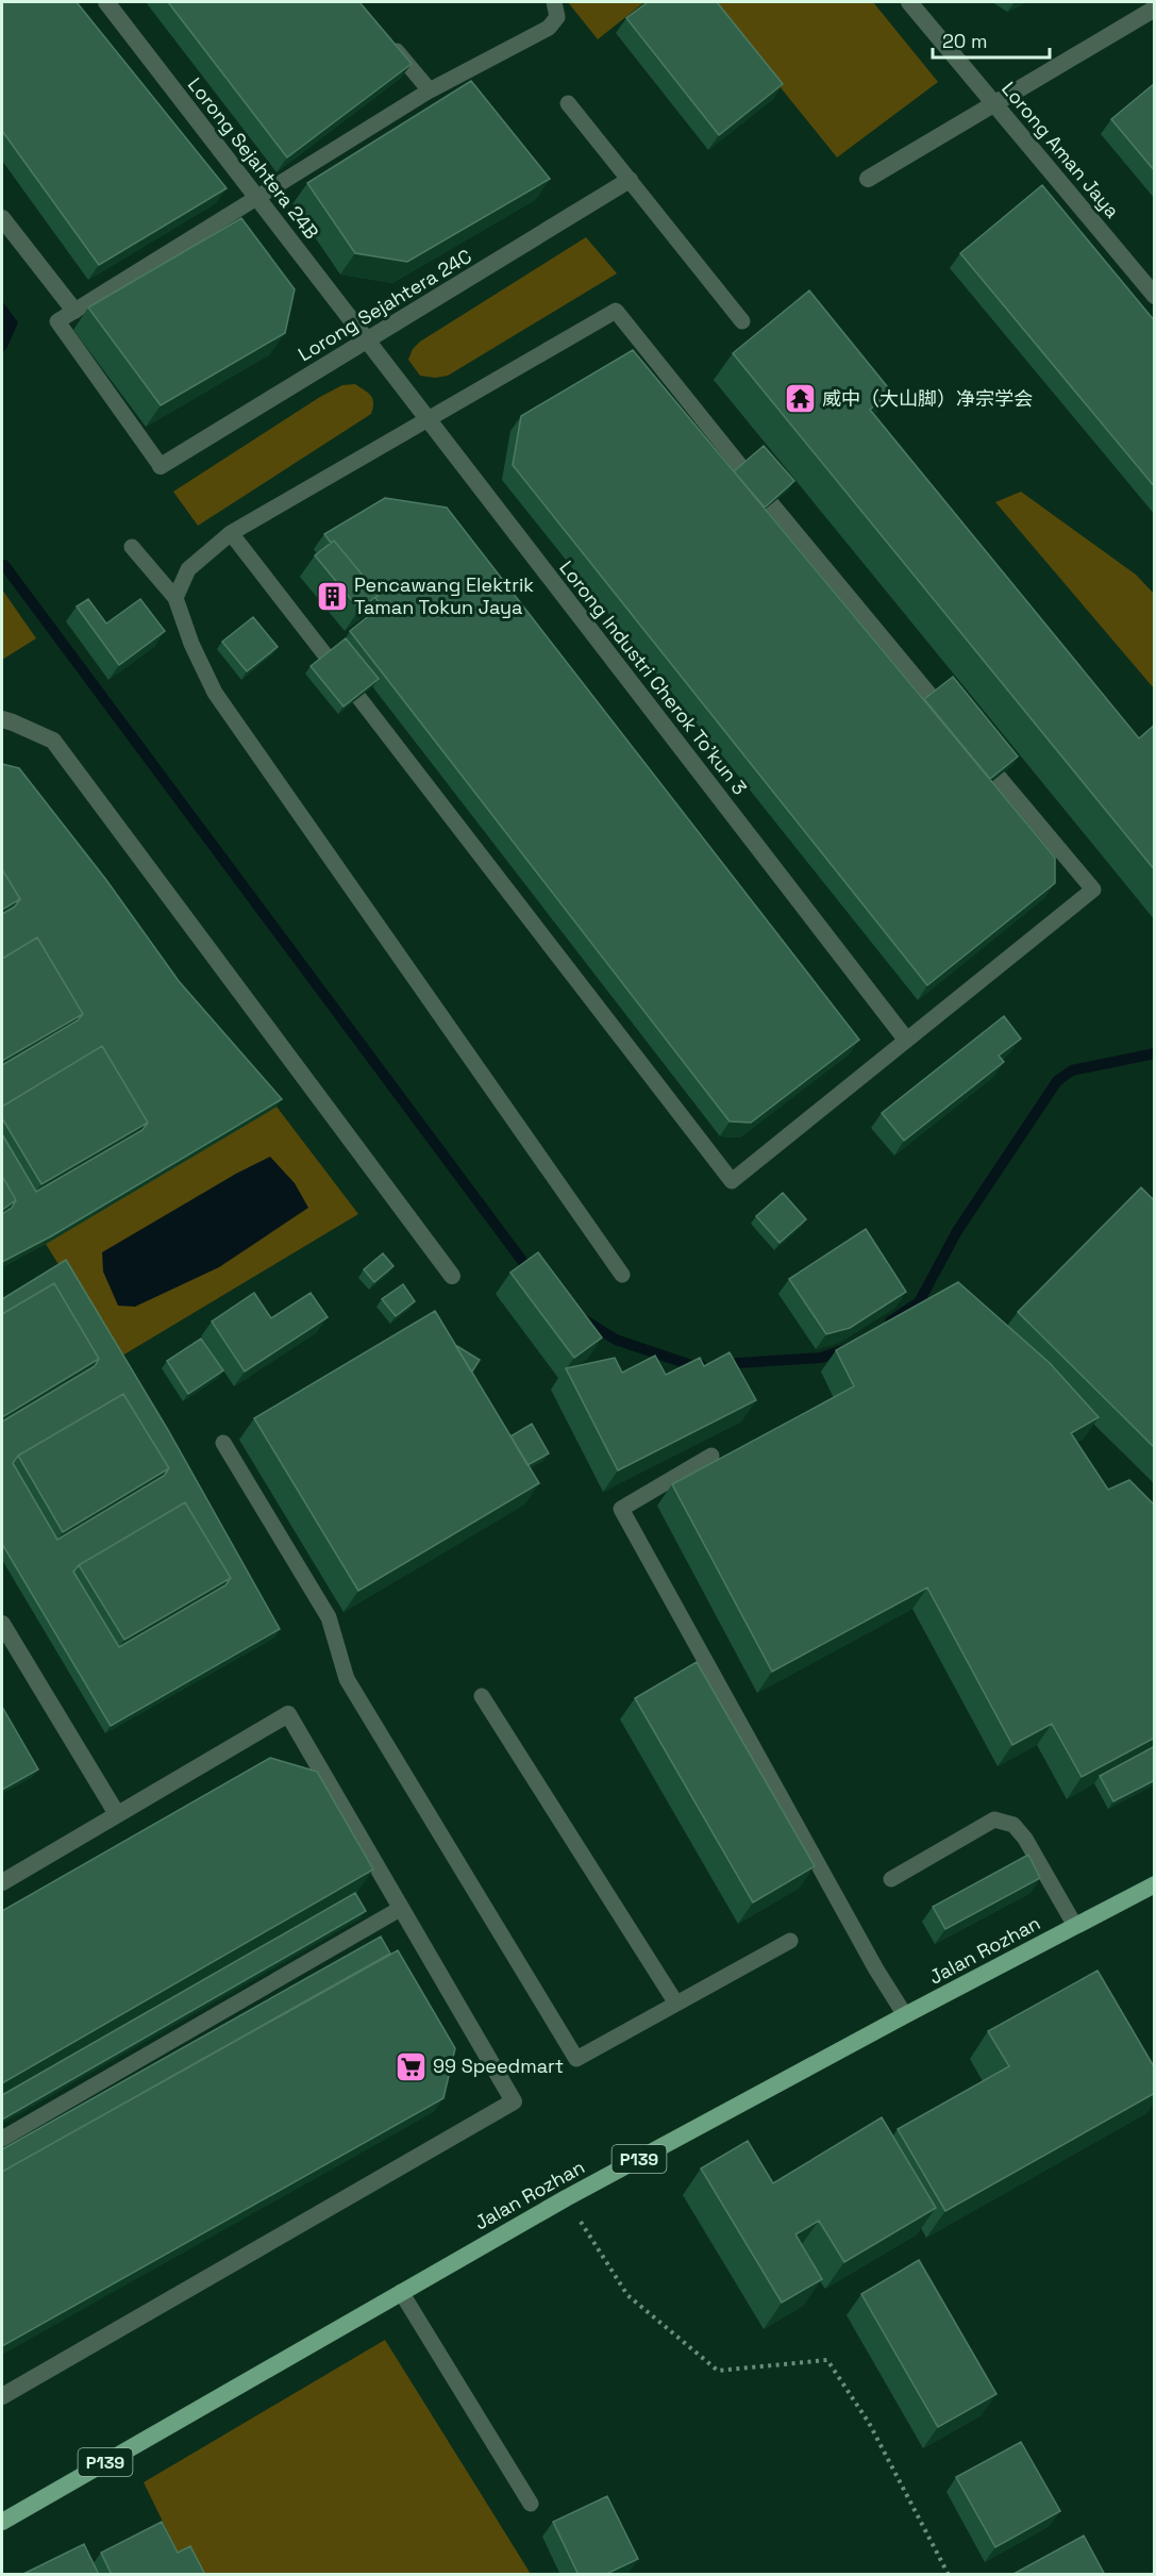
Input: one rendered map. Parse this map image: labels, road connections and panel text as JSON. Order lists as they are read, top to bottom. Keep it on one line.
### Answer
{"streets":{"main road":["Jalan Rozhan","P139"],"street":["Lorong Aman Jaya","Lorong Sejahtera 24B","Lorong Sejahtera 24C","Lorong Industri Cherok To'kun 3"]},"crossings":[["Lorong Sejahtera 24B","Lorong Sejahtera 24C"],["Lorong Sejahtera 24B","Lorong Industri Cherok To'kun 3"],["Lorong Sejahtera 24C","Lorong Industri Cherok To'kun 3"]],"places":{"temple":["威中（大山脚）净宗学会"],"building":["Pencawang Elektrik Taman Tokun Jaya"],"supermarket":["99 Speedmart"]},"scale_bar":"20 m"}
